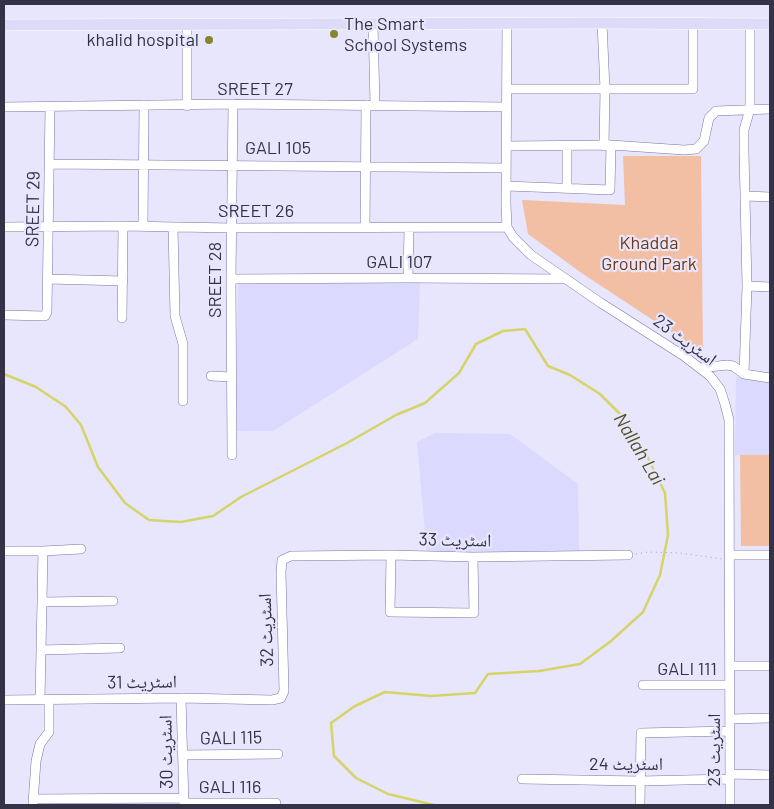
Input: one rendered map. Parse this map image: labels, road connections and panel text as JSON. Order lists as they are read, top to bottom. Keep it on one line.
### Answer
{"streets":{"street":["SREET 27","GALI 105","SREET 29","SREET 26","GALI 107","SREET 28","اسٹریٹ 23","اسٹریٹ 33","اسٹریٹ 32","GALI 111","اسٹریٹ 31","GALI 115","اسٹریٹ 30","اسٹریٹ 24","GALI 116"]},"crossings":[["SREET 27","SREET 29"],["SREET 27","SREET 28"],["GALI 105","SREET 29"],["GALI 105","SREET 28"],["SREET 29","SREET 26"],["SREET 26","SREET 28"],["SREET 26","اسٹریٹ 23"],["GALI 107","SREET 28"],["GALI 107","اسٹریٹ 23"],["اسٹریٹ 23","GALI 111"],["اسٹریٹ 23","اسٹریٹ 24"],["اسٹریٹ 33","اسٹریٹ 32"],["اسٹریٹ 32","اسٹریٹ 31"],["اسٹریٹ 31","اسٹریٹ 30"],["GALI 115","اسٹریٹ 30"],["اسٹریٹ 30","GALI 116"]],"water":["Nallah Lai"],"parks":["Khadda Ground Park"],"places":["The Smart School Systems","khalid hospital"]}
